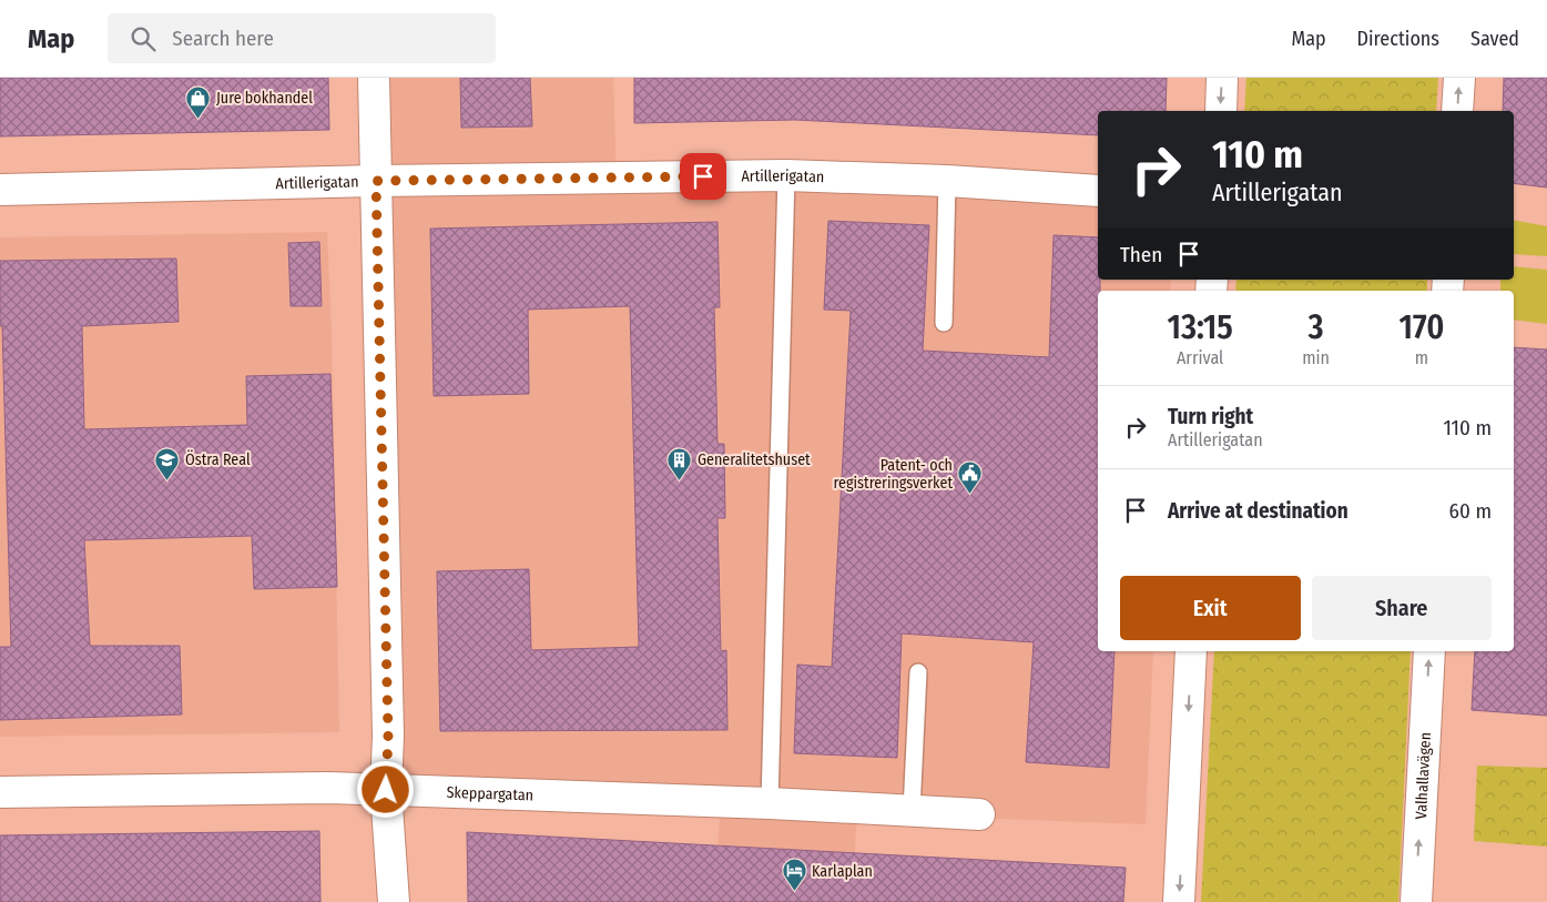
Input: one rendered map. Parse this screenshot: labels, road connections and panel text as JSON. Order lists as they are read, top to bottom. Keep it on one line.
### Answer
{"streets":{"street":["Artillerigatan","Valhallavägen","Skeppargatan"]},"places":{"shop":["Jure bokhandel"],"school or university":["Östra Real"],"building":["Generalitetshuset"],"public building":["Patent- och registreringsverket"],"hotel":["Karlaplan"]},"page":{"header":"Map","search":"Search here","nav":["Map","Directions","Saved"],"turn":["110 m","Artillerigatan"],"then":"Then","eta":["13:15","Arrival","3","min","170","m"],"list":[{"name":"Turn right","note":"Artillerigatan","value":"110 m"},{"name":"Arrive at destination","value":"60 m"}],"buttons":["Exit","Share"]}}
